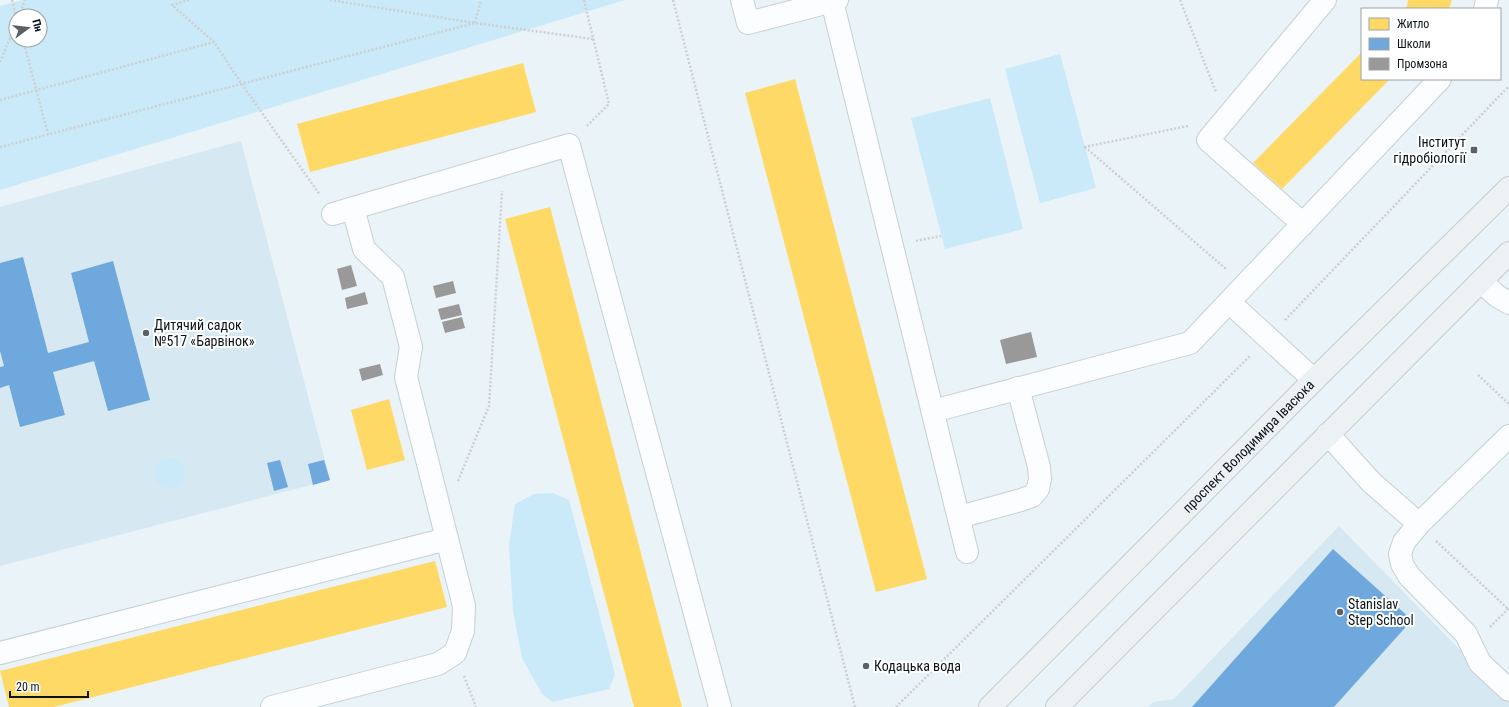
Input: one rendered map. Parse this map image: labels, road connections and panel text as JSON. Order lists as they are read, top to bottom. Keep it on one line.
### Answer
{"streets":{"main road":["проспект Володимира Івасюка"]},"places":{"transit":["Інститут гідробіології"],"other":["Дитячий садок №517 «Барвінок»","Stanislav Step School","Кодацька вода"]},"legend":["Житло","Школи","Промзона"],"scale_bar":"20 m","north":"right"}
